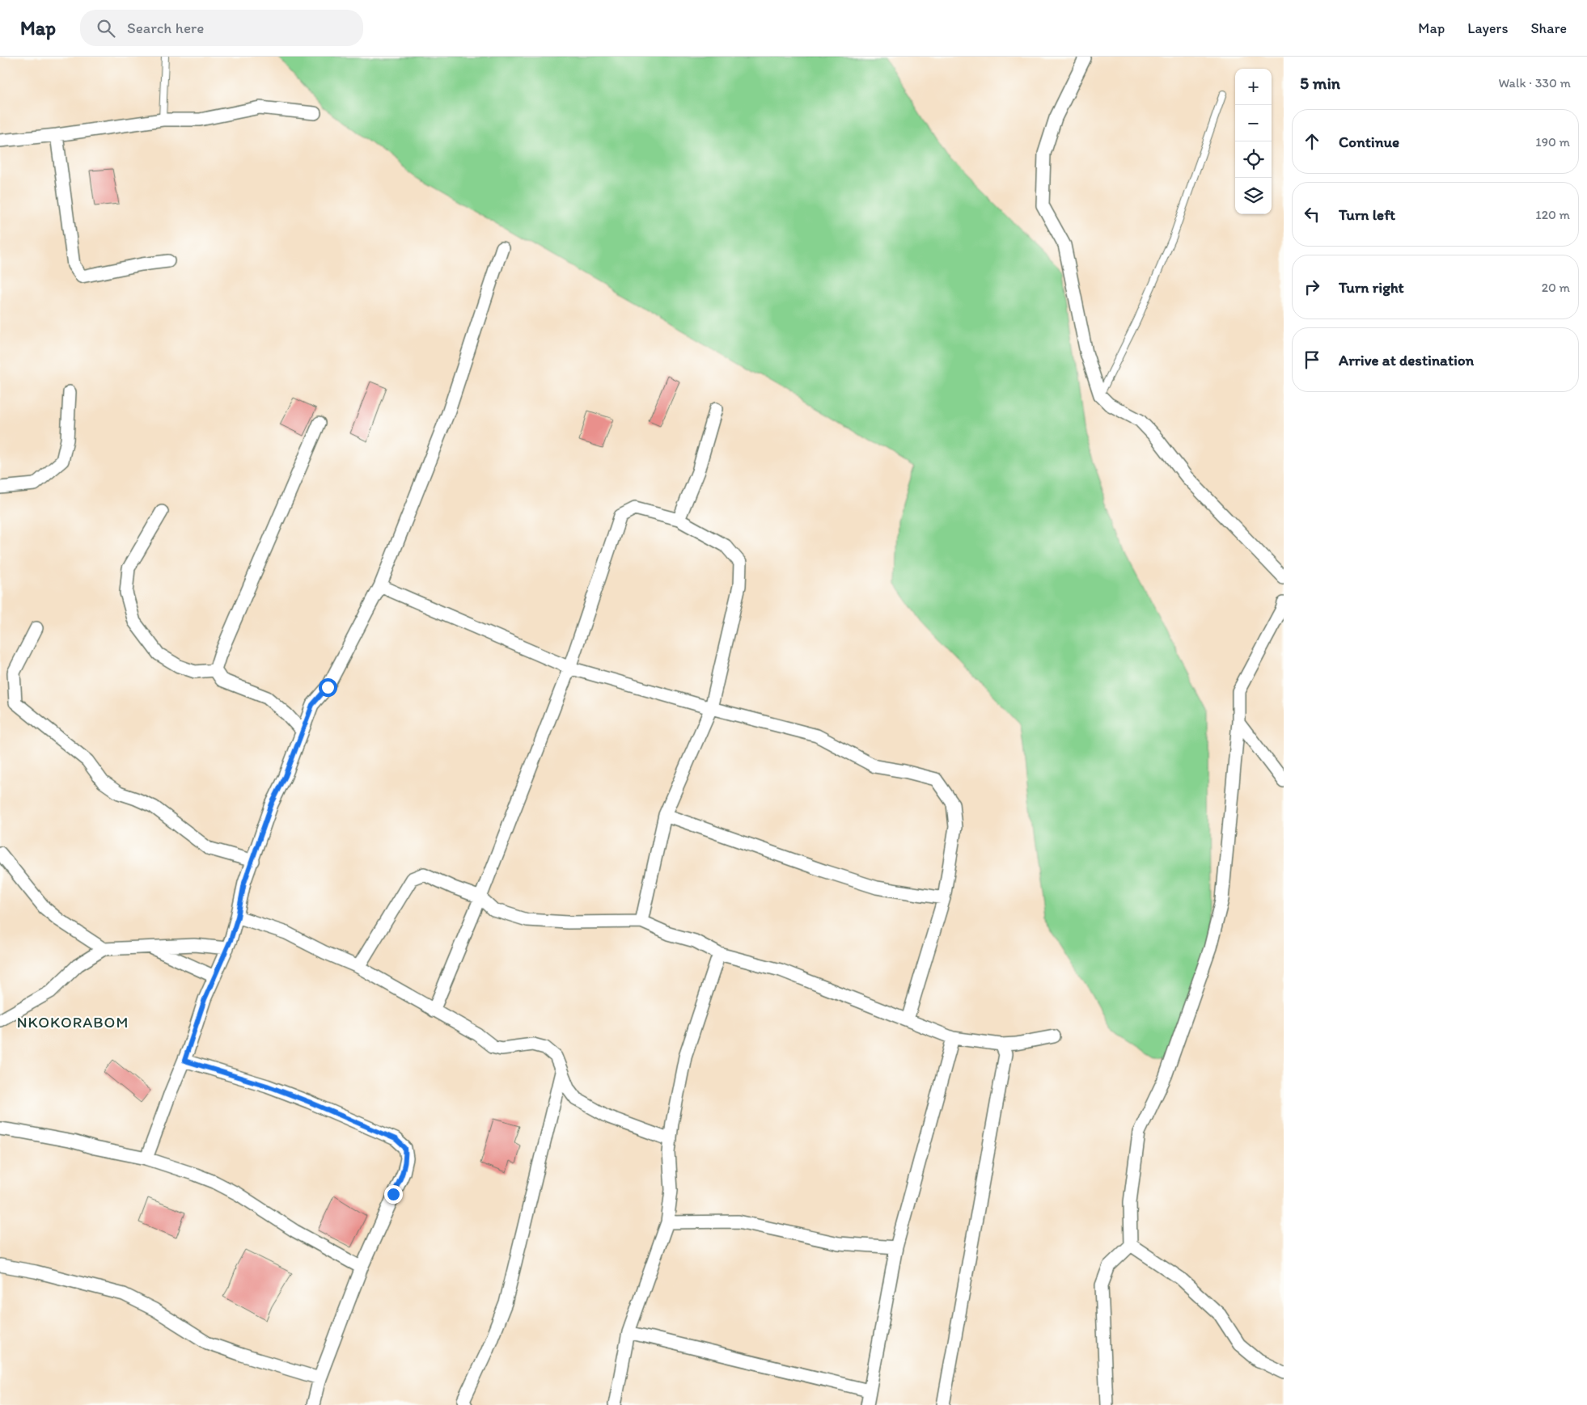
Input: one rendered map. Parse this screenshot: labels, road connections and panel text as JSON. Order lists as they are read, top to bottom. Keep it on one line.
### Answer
{"districts":["NKOKORABOM"],"page":{"header":"Map","search":"Search here","nav":["Map","Layers","Share"],"heading":["5 min","Walk · 330 m"],"map_buttons":["+","−"],"list":[["Continue","190 m"],["Turn left","120 m"],["Turn right","20 m"],"Arrive at destination"]}}
